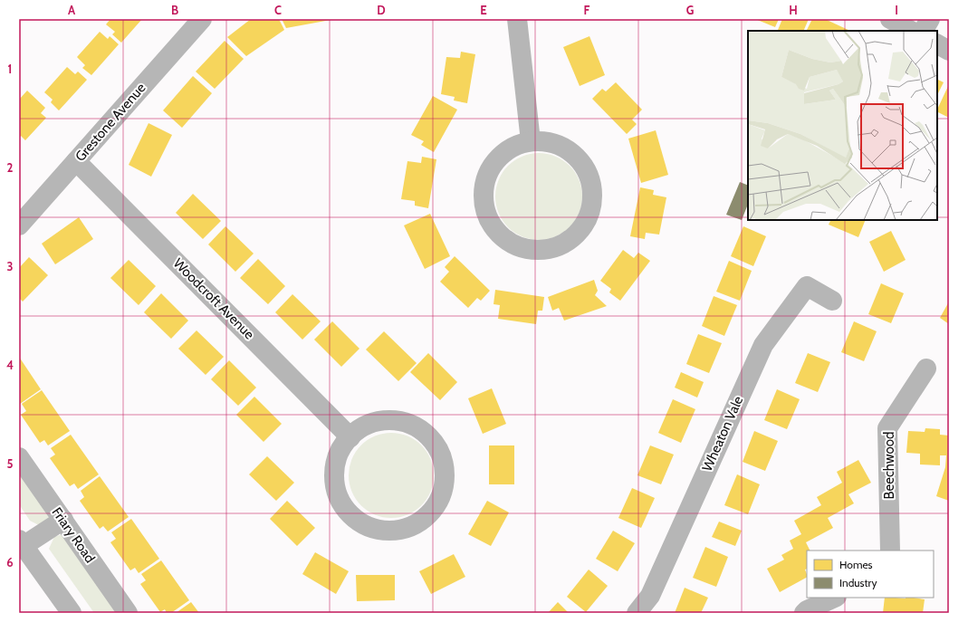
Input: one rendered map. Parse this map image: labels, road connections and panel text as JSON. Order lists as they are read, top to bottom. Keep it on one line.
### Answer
{"streets":{"street":["Grestone Avenue","Woodcroft Avenue","Wheaton Vale","Beechwood","Friary Road"]},"crossings":[["Grestone Avenue","Woodcroft Avenue"]],"legend":["Homes","Industry"],"grid":{"columns":["A","B","C","D","E","F","G","H","I"],"rows":["1","2","3","4","5","6"]}}
